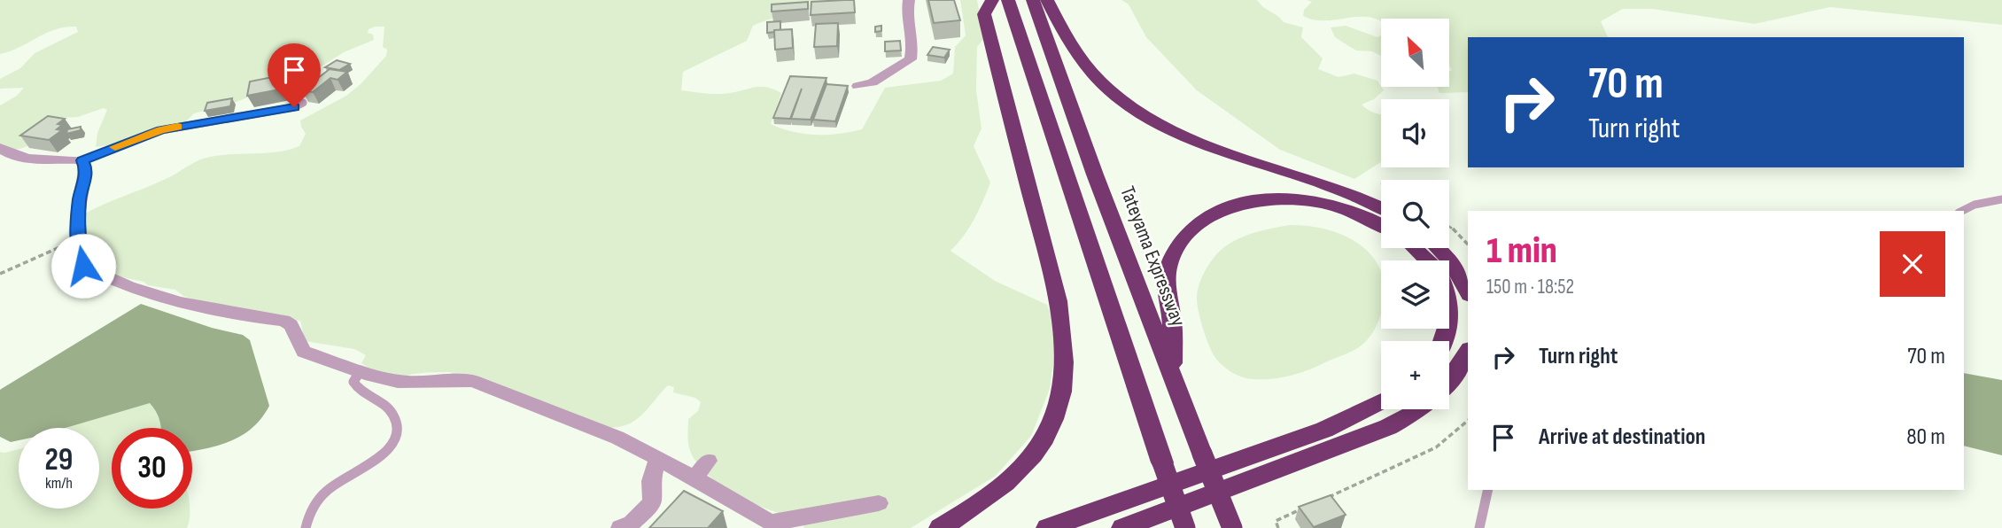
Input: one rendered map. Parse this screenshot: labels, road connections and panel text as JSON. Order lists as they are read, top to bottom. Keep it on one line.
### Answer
{"streets":{"highway":["Tateyama Expressway"]},"north":"top left","page":{"map_buttons":"+","turn":["70 m","Turn right"],"heading":["1 min","150 m · 18:52"],"list":[{"name":"Turn right","value":"70 m"},{"name":"Arrive at destination","value":"80 m"}],"speed":"29 km/h","limit":"30"}}
